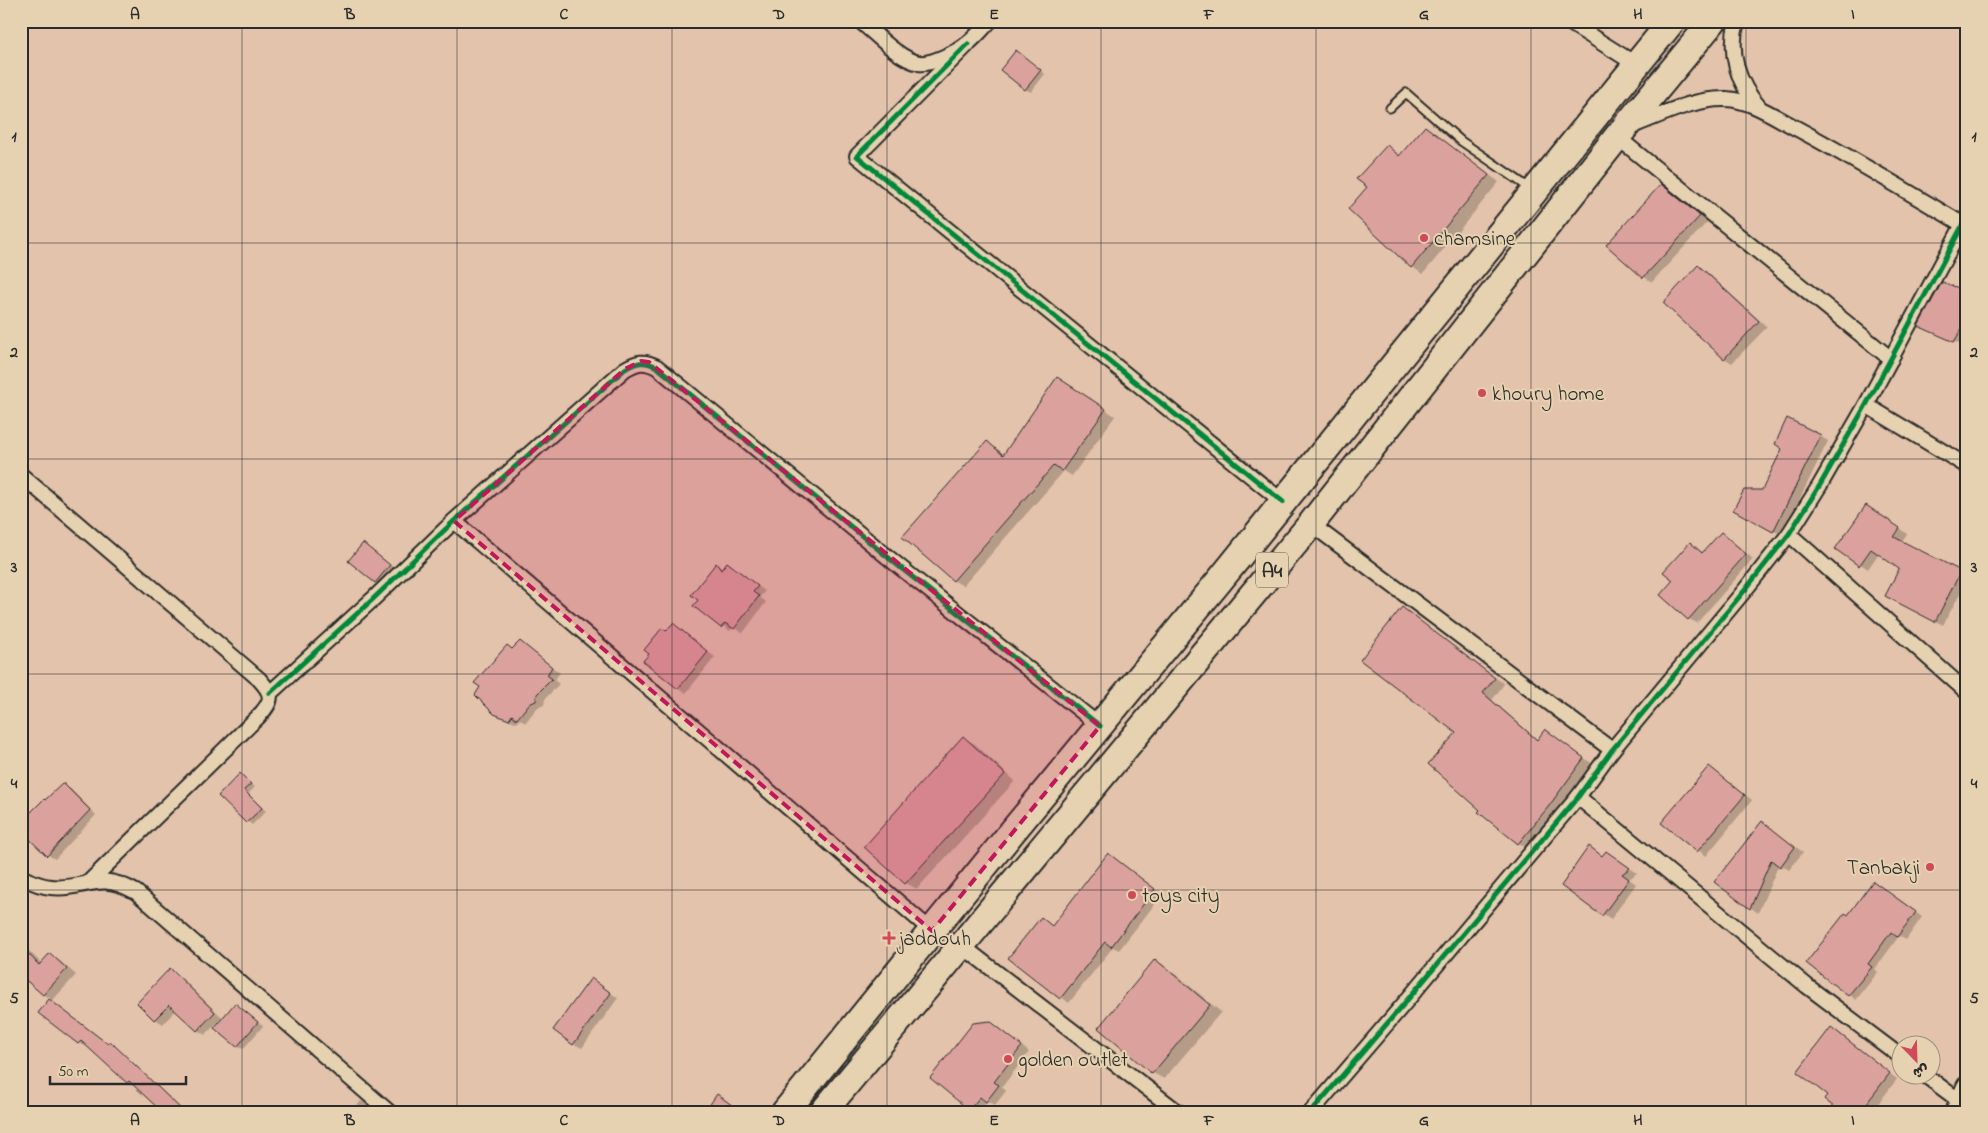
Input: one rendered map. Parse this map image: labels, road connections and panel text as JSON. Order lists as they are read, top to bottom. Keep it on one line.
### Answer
{"streets":{"highway":["A4"]},"places":{"other":["chamsine","khoury home","Tanbakji","toys city","golden outlet"],"health":["jaddouh"]},"scale_bar":"50 m","north":"bottom right","grid":{"columns":["A","B","C","D","E","F","G","H","I"],"rows":["1","2","3","4","5"]}}
